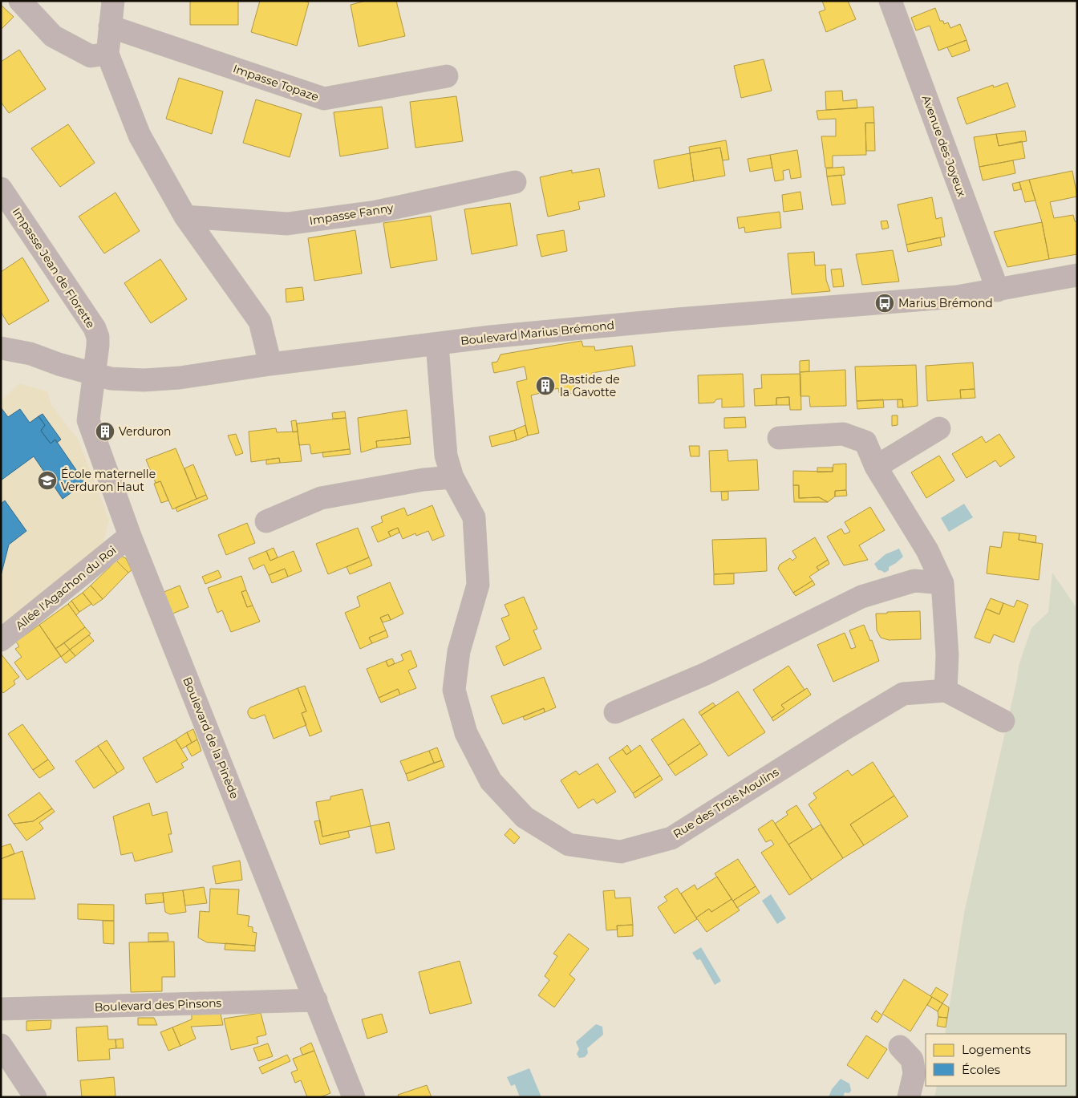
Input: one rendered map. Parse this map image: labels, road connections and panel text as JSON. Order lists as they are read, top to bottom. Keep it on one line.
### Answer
{"streets":{"street":["Impasse Topaze","Avenue des Joyeux","Impasse Fanny","Impasse Jean de Florette","Boulevard Marius Brémond","Allée l'Agachon du Roi","Boulevard de la Pinède","Rue des Trois Moulins","Boulevard des Pinsons"]},"crossings":[["Avenue des Joyeux","Boulevard Marius Brémond"],["Impasse Jean de Florette","Boulevard Marius Brémond"],["Impasse Jean de Florette","Boulevard de la Pinède"],["Boulevard Marius Brémond","Boulevard de la Pinède"],["Boulevard Marius Brémond","Rue des Trois Moulins"],["Allée l'Agachon du Roi","Boulevard de la Pinède"],["Boulevard de la Pinède","Boulevard des Pinsons"]],"places":{"bus stop":["Marius Brémond"],"building":["Bastide de la Gavotte","Verduron"],"school or university":["École maternelle Verduron Haut"]},"legend":["Logements","Écoles"]}
